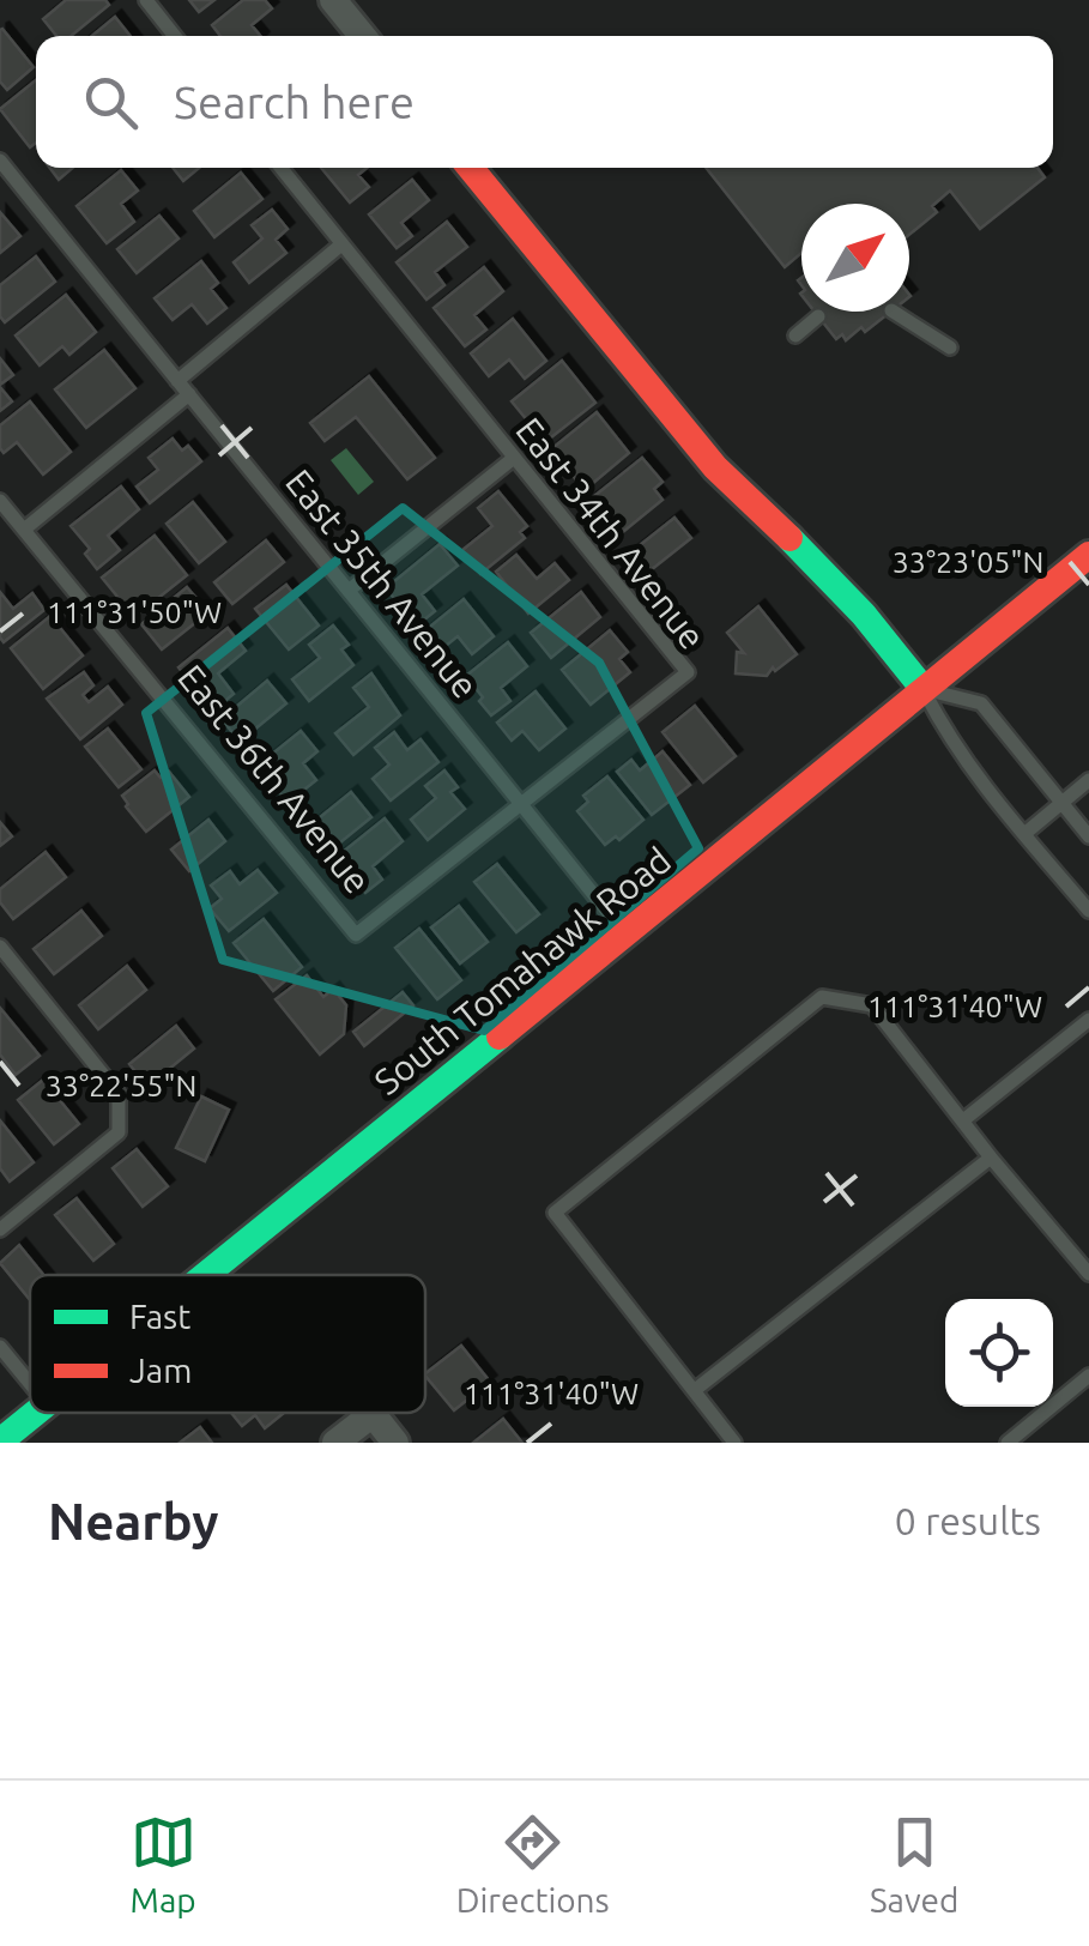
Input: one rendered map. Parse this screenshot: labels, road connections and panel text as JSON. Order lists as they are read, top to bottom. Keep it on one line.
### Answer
{"streets":{"main road":["South Tomahawk Road"],"lane":["East 34th Avenue","East 35th Avenue","East 36th Avenue"]},"crossings":[["East 34th Avenue","East 35th Avenue"],["East 34th Avenue","East 36th Avenue"],["East 35th Avenue","South Tomahawk Road"]],"legend":["Fast","Jam"],"north":"top right","page":{"search":"Search here","heading":["Nearby","0 results"],"nav":["Map","Directions","Saved"]},"coordinates":["33°23'05\"N","111°31'50\"W","111°31'40\"W","33°22'55\"N"]}
